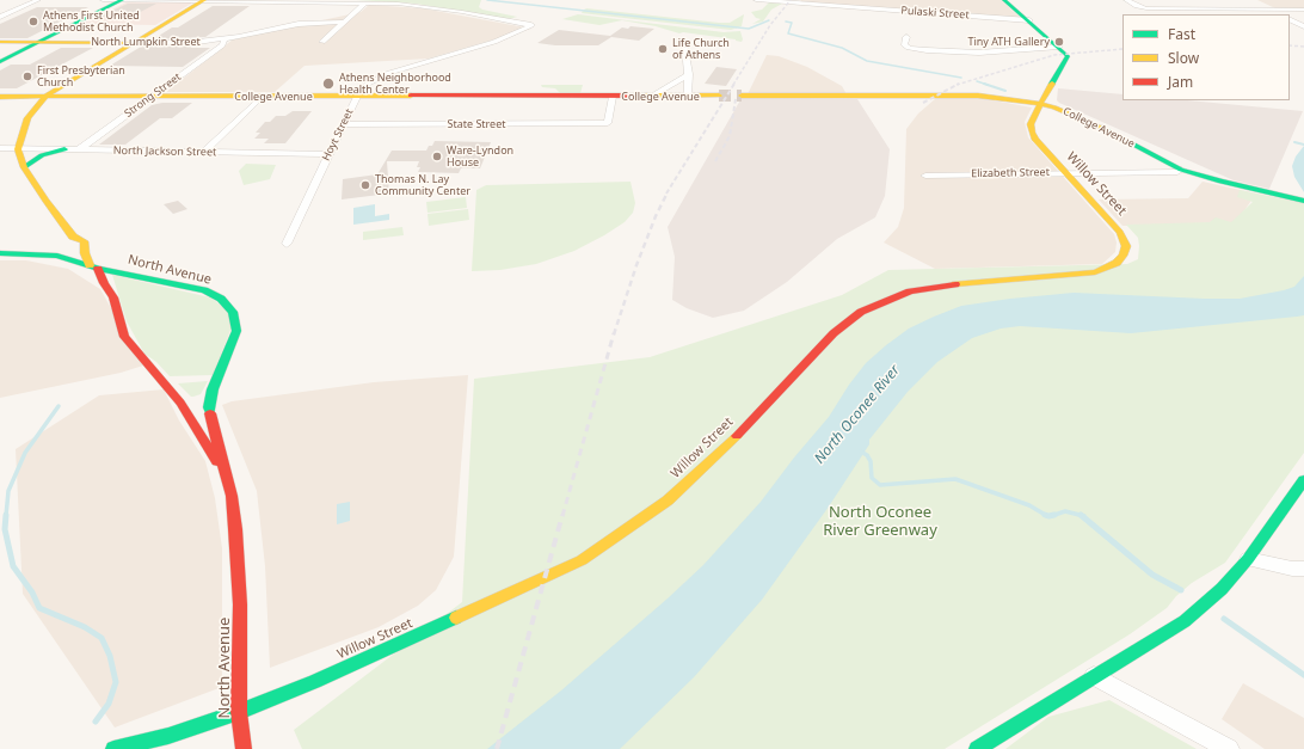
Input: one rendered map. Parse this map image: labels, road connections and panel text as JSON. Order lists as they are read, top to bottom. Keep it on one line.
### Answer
{"streets":{"street":["Pulaski Street","North Lumpkin Street","Strong Street","College Avenue","State Street","Hoyt Street","North Jackson Street","Elizabeth Street","Willow Street","North Avenue"]},"crossings":[["North Lumpkin Street","Strong Street"],["Strong Street","College Avenue"],["Strong Street","North Jackson Street"],["College Avenue","State Street"],["College Avenue","Hoyt Street"],["College Avenue","Elizabeth Street"],["College Avenue","Willow Street"],["State Street","Hoyt Street"],["Hoyt Street","North Jackson Street"],["Elizabeth Street","Willow Street"],["Willow Street","North Avenue"]],"water":["North Oconee River"],"parks":["North Oconee River Greenway"],"places":["Athens First United Methodist Church","Tiny ATH Gallery","Life Church of Athens","First Presbyterian Church","Athens Neighborhood Health Center","Ware-Lyndon House","Thomas N. Lay Community Center"],"legend":["Fast","Slow","Jam"]}
